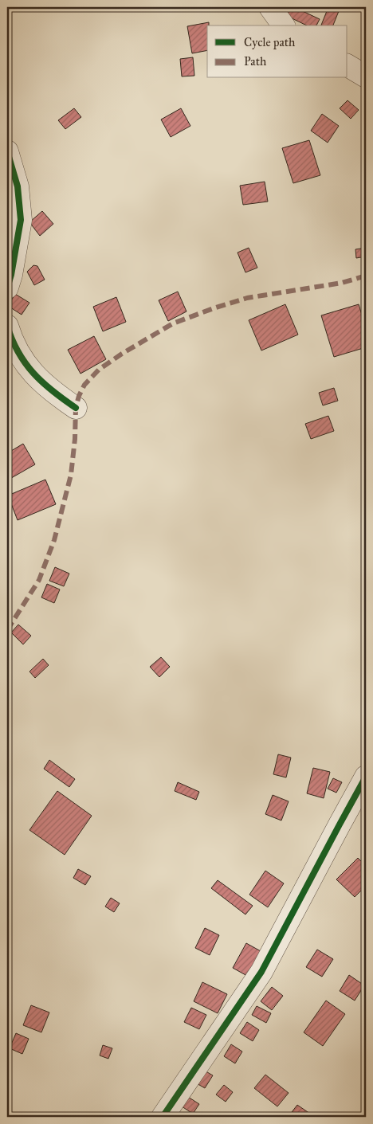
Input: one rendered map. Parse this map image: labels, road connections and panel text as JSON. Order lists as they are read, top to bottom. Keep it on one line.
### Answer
{"legend":["Cycle path","Path"]}
